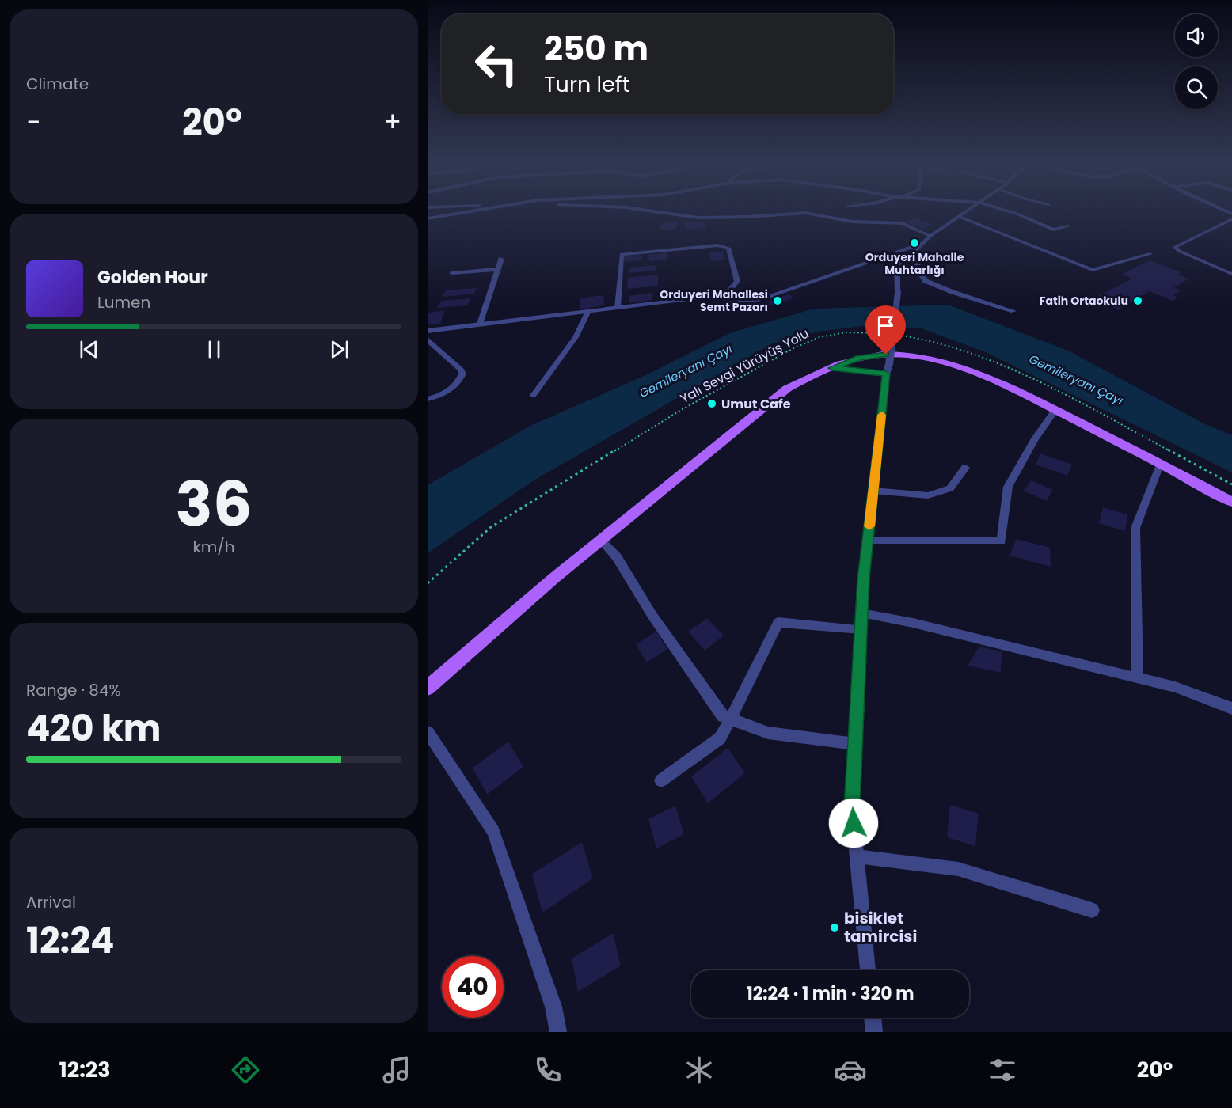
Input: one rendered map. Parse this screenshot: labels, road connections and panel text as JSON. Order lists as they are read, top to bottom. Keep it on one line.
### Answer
{"streets":{"path":["Yalı Sevgi Yürüyüş Yolu"]},"water":["Gemileryanı Çayı"],"places":["Orduyeri Mahalle Muhtarlığı","Orduyeri Mahallesi Semt Pazarı","Fatih Ortaokulu","Umut Cafe","bisiklet tamircisi"],"page":{"tile":["Climate",["36","km/h"],["Range · 84%","420 km"],["Arrival","12:24"]],"turn":["250 m","Turn left"],"heat":["−","20°","+"],"song":["Golden Hour","Lumen"],"limit":"40","trip":"12:24 · 1 min · 320 m","tabs":["12:23","20°"]}}
